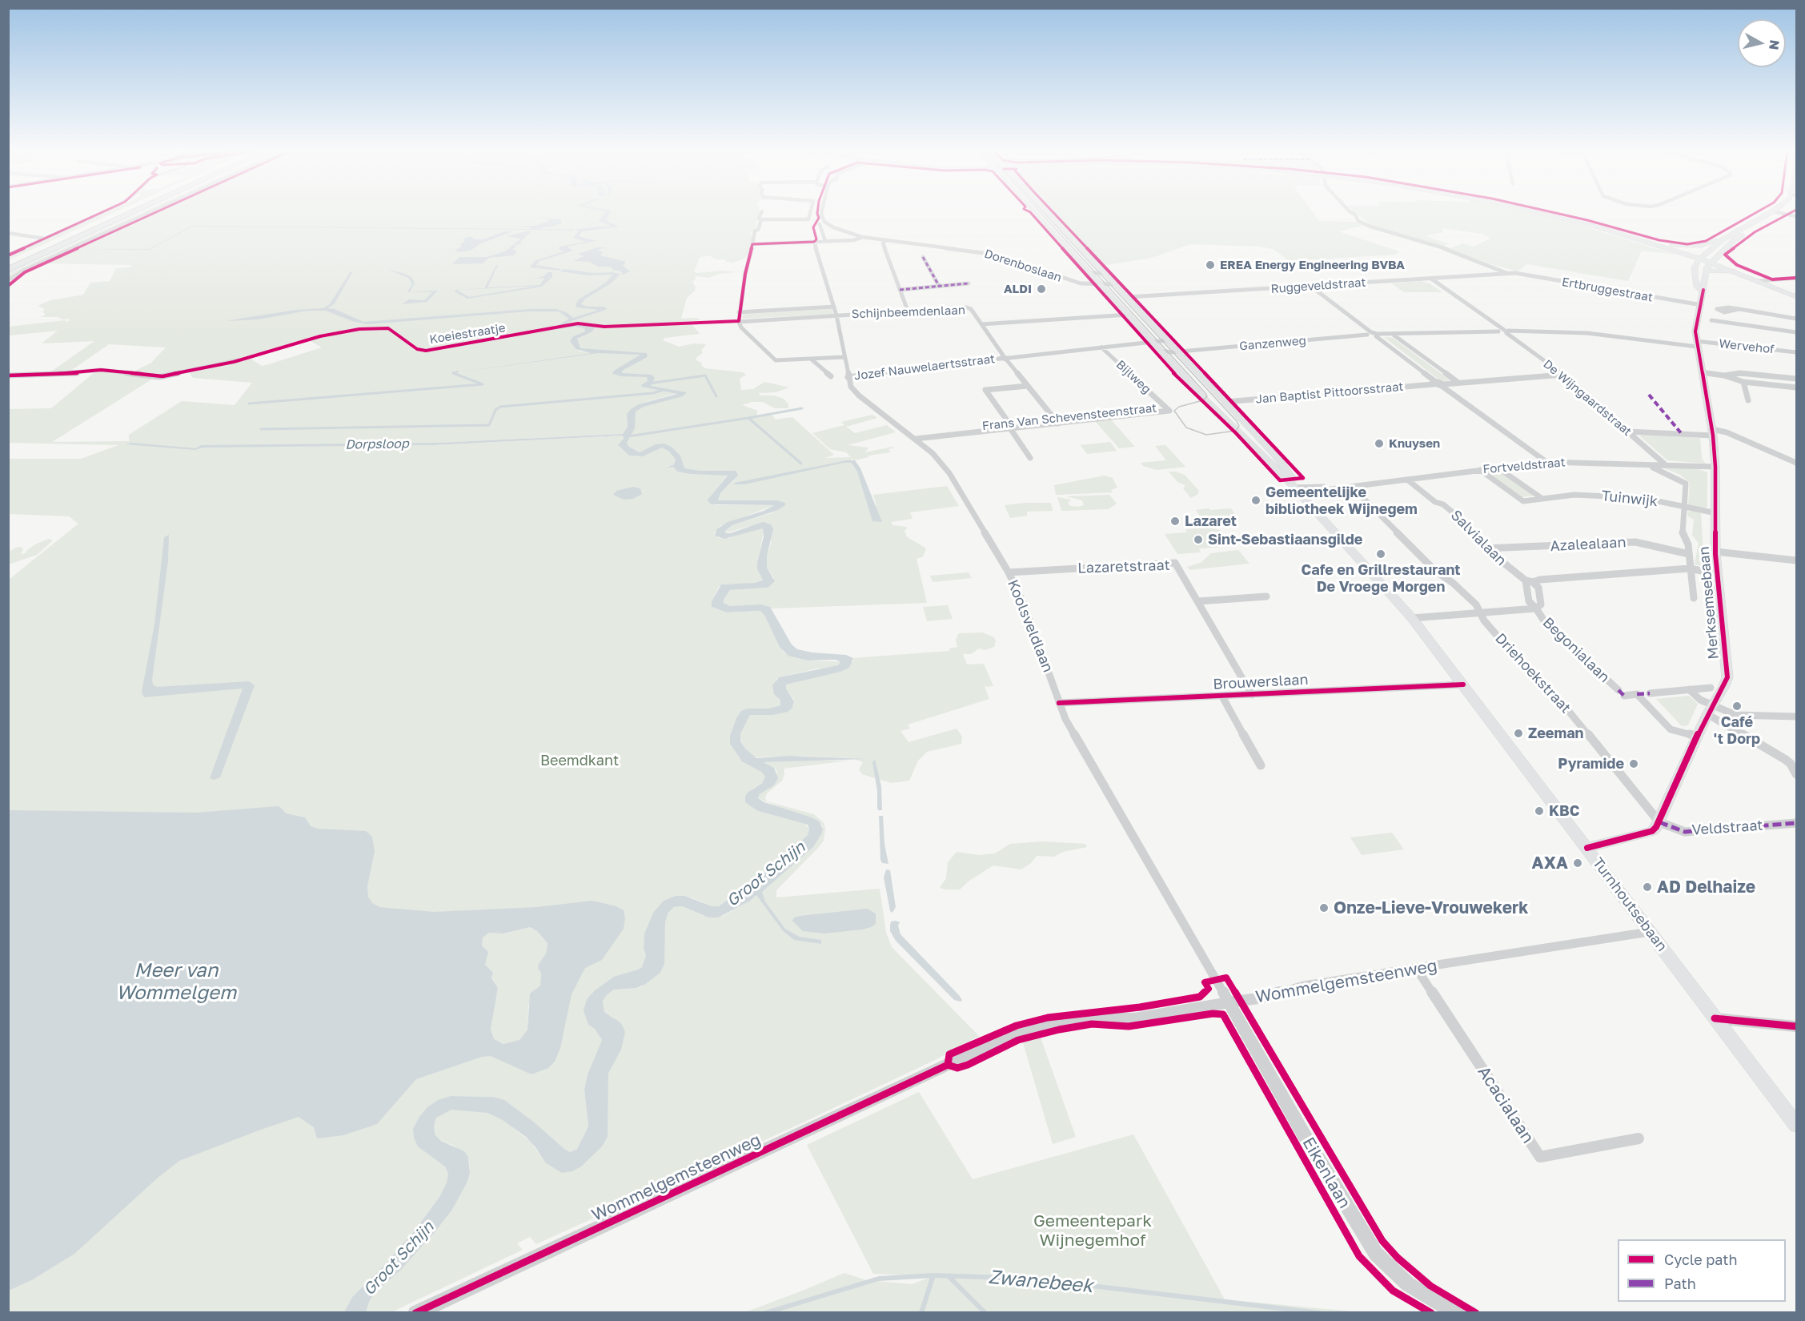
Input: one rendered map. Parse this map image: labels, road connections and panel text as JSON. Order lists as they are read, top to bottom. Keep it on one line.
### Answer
{"streets":{"main road":["Merksemsebaan","Turnhoutsebaan"],"street":["Dorenboslaan","Ruggeveldstraat","Ertbruggestraat","Schijnbeemdenlaan","Ganzenweg","Wervehof","Jozef Nauwelaertsstraat","Bijlweg","Jan Baptist Pittoorsstraat","De Wijngaardstraat","Frans Van Schevensteenstraat","Fortveldstraat","Tuinwijk","Salvialaan","Azalealaan","Lazaretstraat","Koolsveldlaan","Begonialaan","Driehoekstraat","Brouwerslaan","Veldstraat","Wommelgemsteenweg","Acacialaan","Eikenlaan"],"cycle path":["Koeiestraatje"]},"crossings":[["Dorenboslaan","Turnhoutsebaan"],["Ruggeveldstraat","Ertbruggestraat"],["Ruggeveldstraat","De Wijngaardstraat"],["Ruggeveldstraat","Turnhoutsebaan"],["Ertbruggestraat","Merksemsebaan"],["Schijnbeemdenlaan","Koolsveldlaan"],["Schijnbeemdenlaan","Turnhoutsebaan"],["Ganzenweg","Turnhoutsebaan"],["Wervehof","Merksemsebaan"],["Jozef Nauwelaertsstraat","Bijlweg"],["Jozef Nauwelaertsstraat","Koolsveldlaan"],["Jozef Nauwelaertsstraat","Turnhoutsebaan"],["Bijlweg","Frans Van Schevensteenstraat"],["Jan Baptist Pittoorsstraat","Turnhoutsebaan"],["De Wijngaardstraat","Fortveldstraat"],["Frans Van Schevensteenstraat","Koolsveldlaan"],["Fortveldstraat","Tuinwijk"],["Fortveldstraat","Salvialaan"],["Fortveldstraat","Merksemsebaan"],["Fortveldstraat","Driehoekstraat"],["Fortveldstraat","Turnhoutsebaan"],["Tuinwijk","Merksemsebaan"],["Salvialaan","Azalealaan"],["Salvialaan","Begonialaan"],["Azalealaan","Merksemsebaan"],["Lazaretstraat","Koolsveldlaan"],["Lazaretstraat","Brouwerslaan"],["Merksemsebaan","Begonialaan"],["Merksemsebaan","Driehoekstraat"],["Merksemsebaan","Veldstraat"],["Koolsveldlaan","Brouwerslaan"],["Koolsveldlaan","Wommelgemsteenweg"],["Koolsveldlaan","Eikenlaan"],["Driehoekstraat","Veldstraat"],["Brouwerslaan","Turnhoutsebaan"],["Turnhoutsebaan","Wommelgemsteenweg"],["Wommelgemsteenweg","Acacialaan"],["Wommelgemsteenweg","Eikenlaan"]],"water":["Dorpsloop","Groot Schijn","Meer van Wommelgem","Zwanebeek"],"parks":["Beemdkant","Gemeentepark Wijnegemhof"],"places":["EREA Energy Engineering BVBA","ALDI","Knuysen","Gemeentelijke bibliotheek Wijnegem","Lazaret","Sint-Sebastiaansgilde","Cafe en Grillrestaurant De Vroege Morgen","Café 't Dorp","Zeeman","Pyramide","KBC","AXA","AD Delhaize","Onze-Lieve-Vrouwekerk"],"legend":["Cycle path","Path"],"north":"right"}
